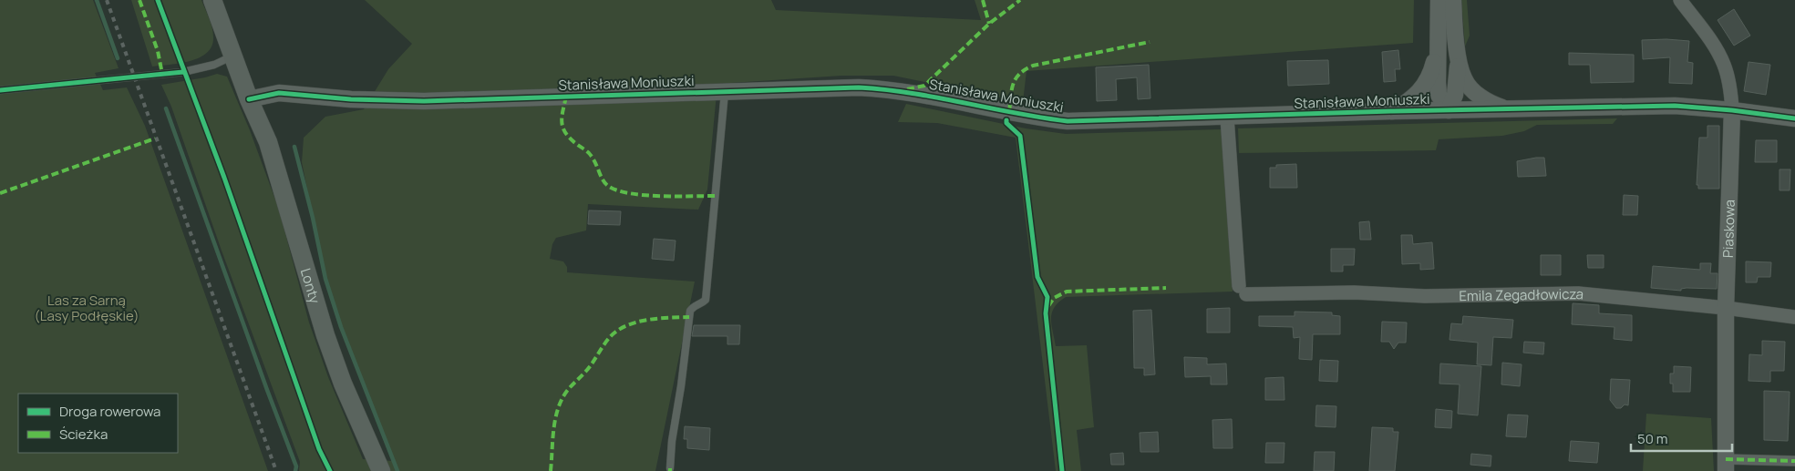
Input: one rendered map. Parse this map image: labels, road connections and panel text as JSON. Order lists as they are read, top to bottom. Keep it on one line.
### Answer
{"streets":{"main road":["Lonty"],"street":["Stanisława Moniuszki","Piaskowa","Emila Zegadłowicza"]},"crossings":[["Stanisława Moniuszki","Piaskowa"],["Stanisława Moniuszki","Lonty"],["Stanisława Moniuszki","Emila Zegadłowicza"],["Piaskowa","Emila Zegadłowicza"]],"parks":["Las za Sarną (Lasy Podłęskie)"],"legend":["Droga rowerowa","Ścieżka"],"scale_bar":"50 m"}
